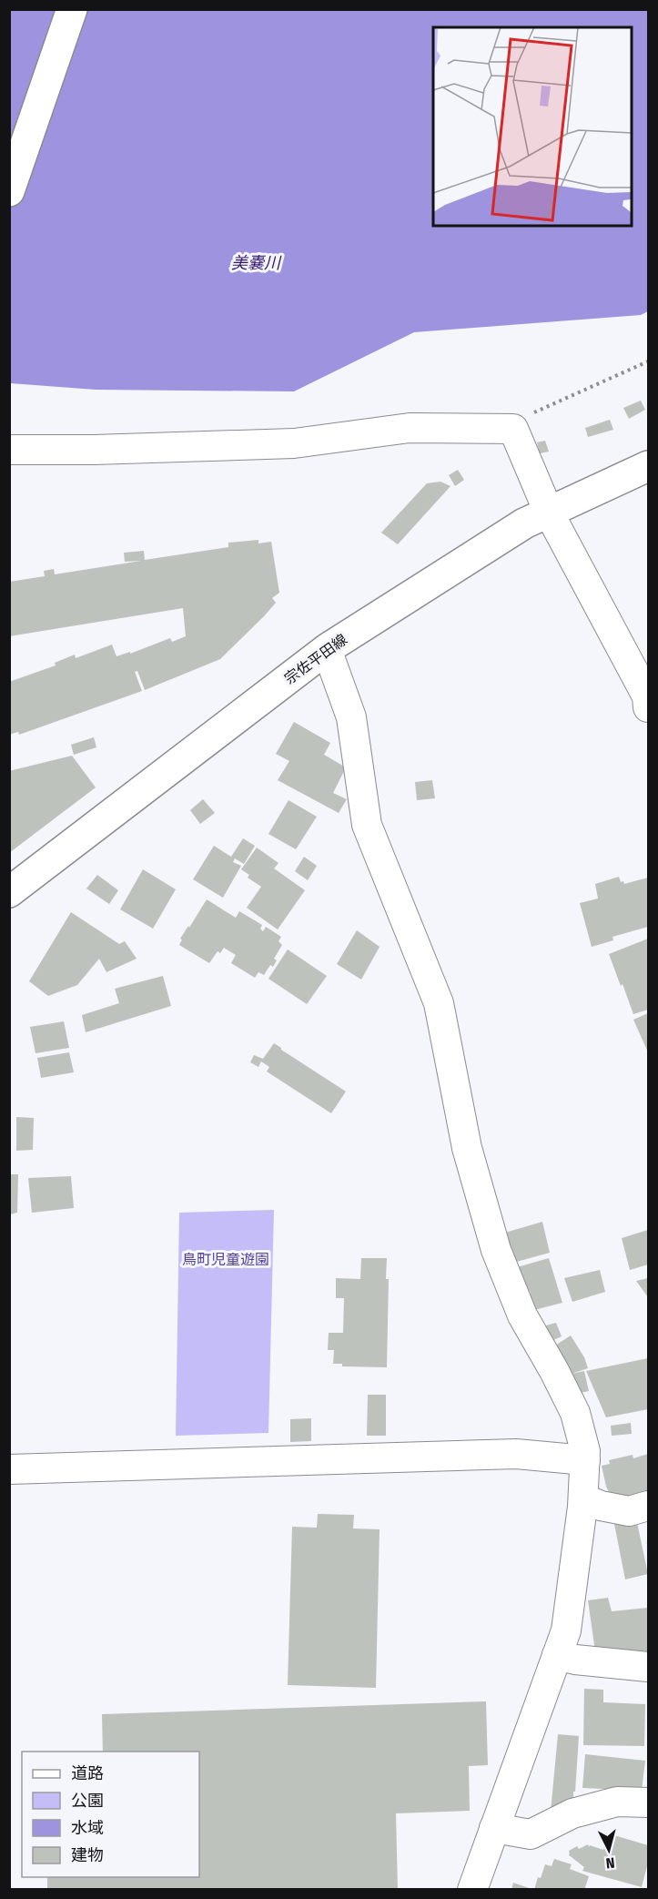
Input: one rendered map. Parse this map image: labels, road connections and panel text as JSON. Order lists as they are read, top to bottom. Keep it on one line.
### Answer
{"streets":{"main road":["宗佐平田線"]},"water":["美嚢川"],"parks":["鳥町児童遊園"],"legend":["道路","公園","水域","建物"],"north":"bottom"}
